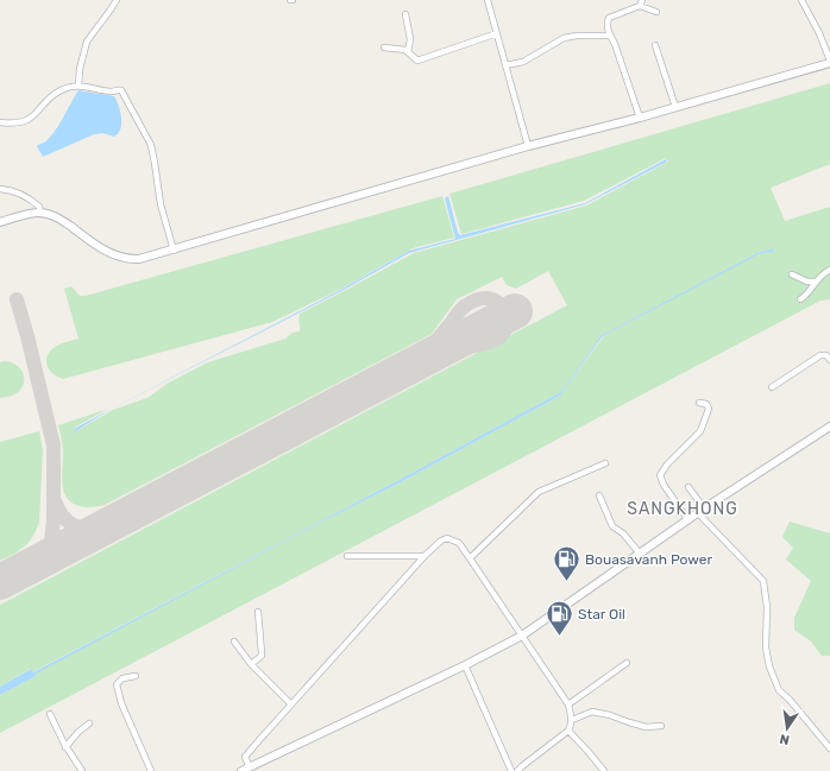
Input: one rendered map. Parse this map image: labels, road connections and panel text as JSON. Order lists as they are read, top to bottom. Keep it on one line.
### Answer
{"districts":["SANGKHONG"],"places":{"fuel station":["Bouasavanh Power","Star Oil"]},"north":"bottom"}
